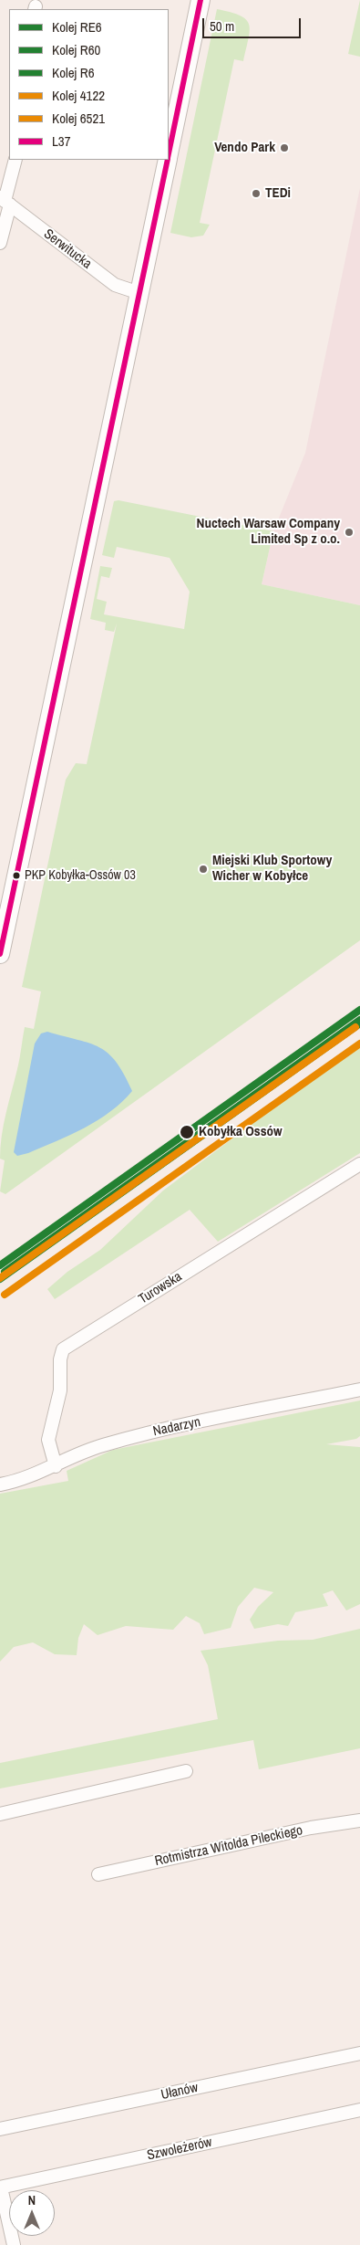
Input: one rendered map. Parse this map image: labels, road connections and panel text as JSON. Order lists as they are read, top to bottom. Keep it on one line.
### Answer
{"streets":{"street":["Serwitucka","Turowska","Nadarzyn","Rotmistrza Witolda Pileckiego","Ułanów","Szwoleżerów"]},"crossings":[["Turowska","Nadarzyn"]],"places":["Vendo Park","TEDi","Nuctech Warsaw Company Limited Sp z o.o.","Miejski Klub Sportowy Wicher w Kobyłce","PKP Kobyłka-Ossów 03","Kobyłka Ossów"],"lines":["transit line L37","rail line R60","rail line R6","rail line RE6","rail line 6521","rail line 4122"],"legend":["Kolej RE6","Kolej R60","Kolej R6","Kolej 4122","Kolej 6521","L37"],"scale_bar":"50 m","north":"top"}
